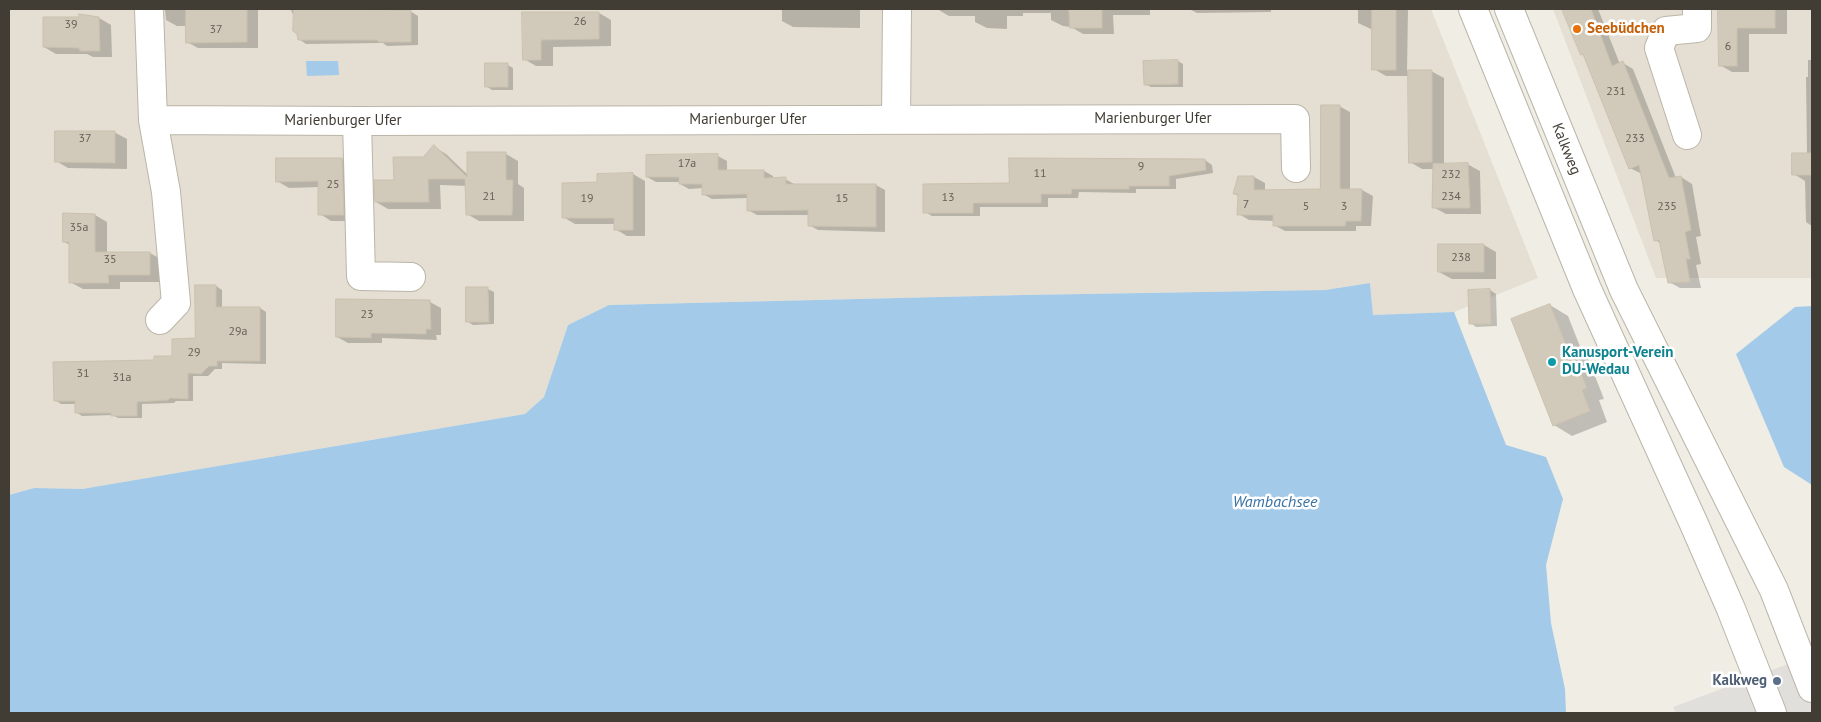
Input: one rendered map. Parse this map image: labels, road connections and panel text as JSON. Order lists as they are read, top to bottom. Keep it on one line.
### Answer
{"streets":{"street":["Marienburger Ufer","Kalkweg"]},"water":["Wambachsee"],"places":["Seebüdchen","Kanusport-Verein DU-Wedau","Kalkweg"],"house_numbers":["26","39","37","6","231","37","233","17a","9","11","232","25","21","234","13","19","15","7","5","3","235","35a","238","35","23","29a","29","31","31a"]}
